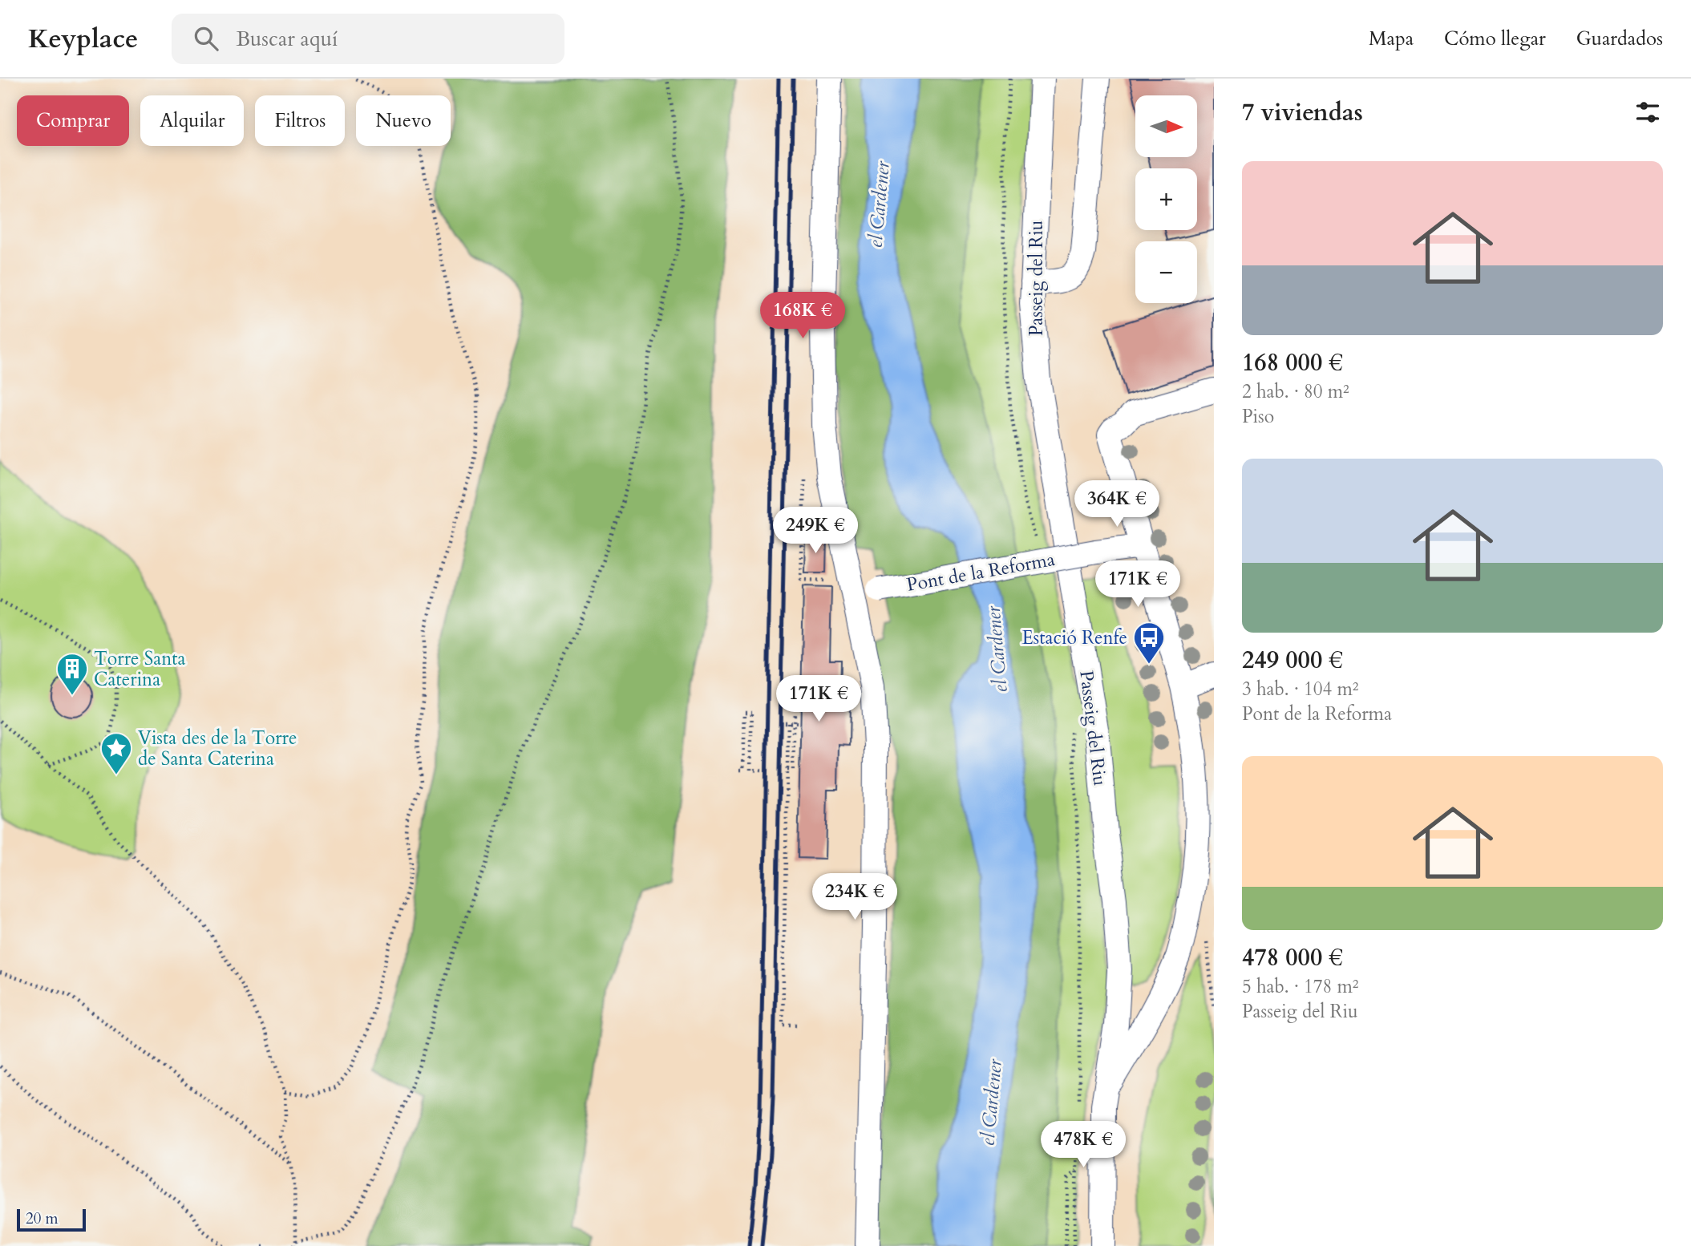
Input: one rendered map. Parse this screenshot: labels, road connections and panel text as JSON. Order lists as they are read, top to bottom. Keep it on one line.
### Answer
{"streets":{"street":["Passeig del Riu","Pont de la Reforma"]},"water":["el Cardener"],"places":{"bus stop":["Estació Renfe"],"building":["Torre Santa Caterina"],"place":["Vista des de la Torre de Santa Caterina"]},"scale_bar":"20 m","north":"right","page":{"header":"Keyplace","search":"Buscar aquí","nav":["Mapa","Cómo llegar","Guardados"],"heading":"7 viviendas","map_buttons":["+","−"],"chip":["Comprar","Alquilar","Filtros","Nuevo"],"list":[{"name":"168 000 €","note":"2 hab. · 80 m² · Piso"},{"name":"249 000 €","note":"3 hab. · 104 m² · Pont de la Reforma"},{"name":"478 000 €","note":"5 hab. · 178 m² · Passeig del Riu"}],"price":["168K €","364K €","249K €","171K €","171K €","234K €","478K €"],"scale":"20 m"}}
